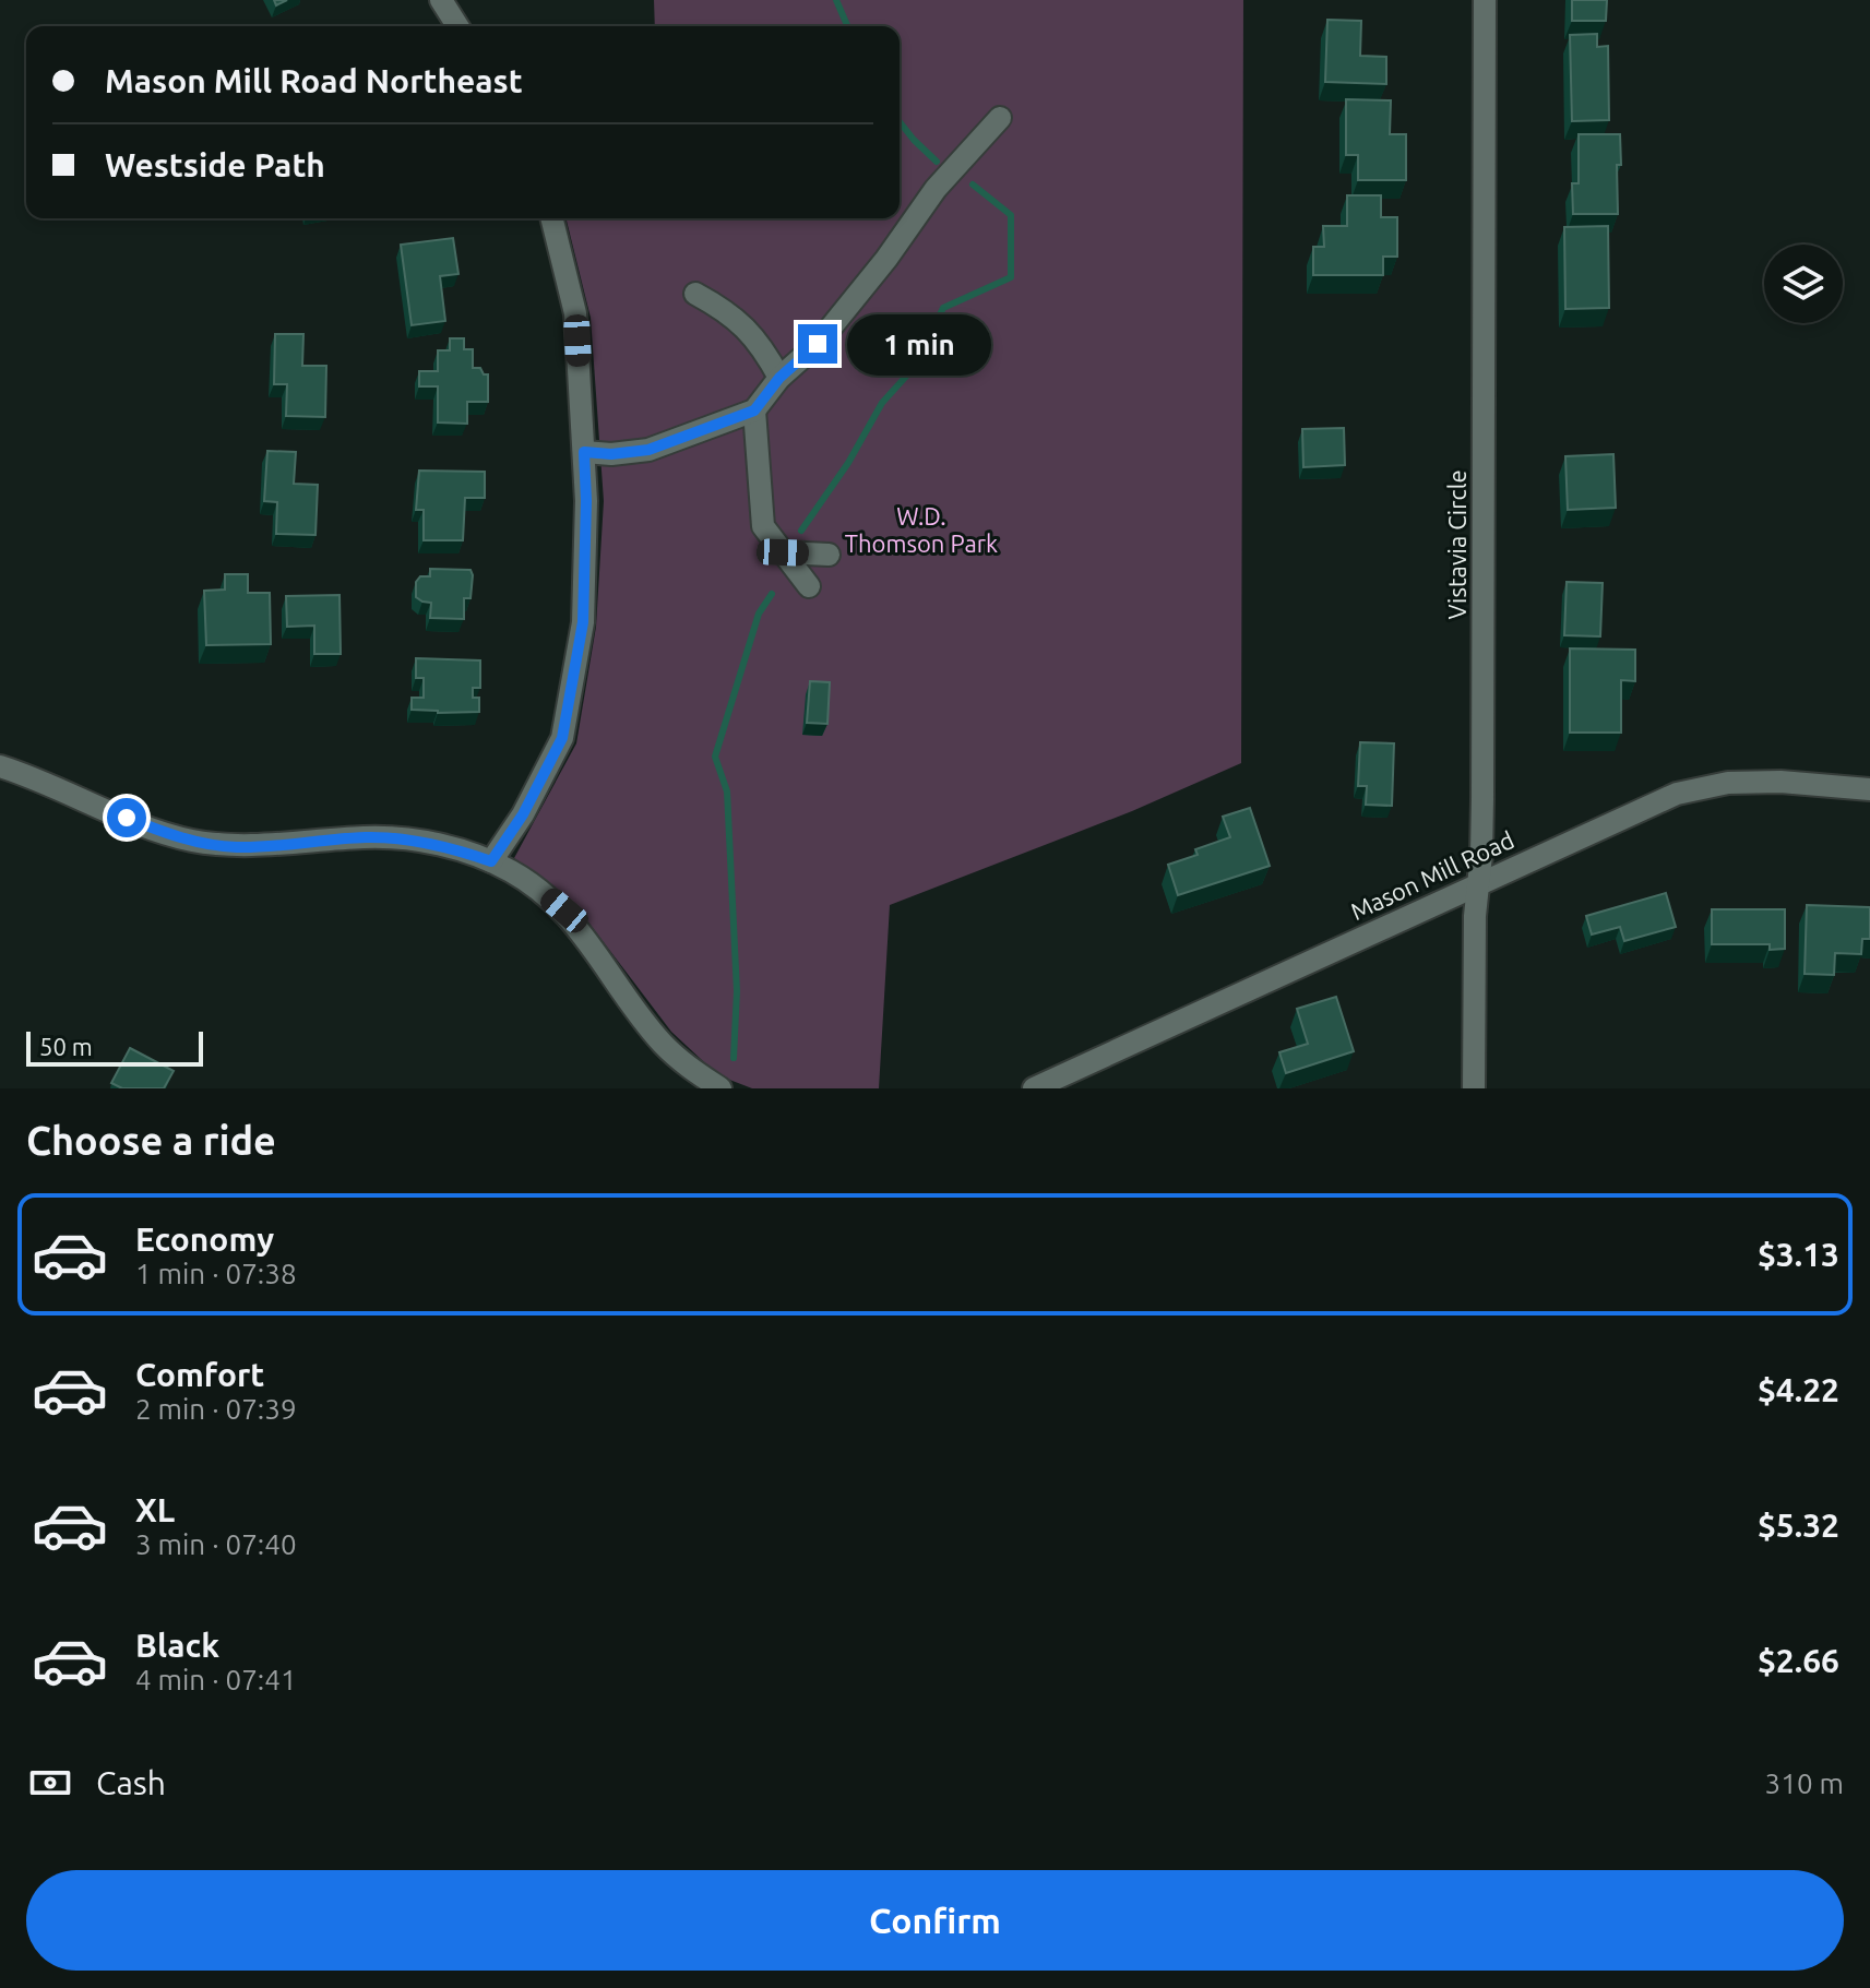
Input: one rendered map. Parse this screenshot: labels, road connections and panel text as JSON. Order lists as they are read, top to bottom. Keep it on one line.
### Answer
{"streets":{"street":["Vistavia Circle","Mason Mill Road"]},"crossings":[["Vistavia Circle","Mason Mill Road"]],"parks":["W.D. Thomson Park"],"scale_bar":"50 m","page":{"banner":["Mason Mill Road Northeast","Westside Path"],"bubble":"1 min","scale":"50 m","heading":"Choose a ride","list":[{"name":"Economy","note":"1 min · 07:38","value":"$3.13"},{"name":"Comfort","note":"2 min · 07:39","value":"$4.22"},{"name":"XL","note":"3 min · 07:40","value":"$5.32"},{"name":"Black","note":"4 min · 07:41","value":"$2.66"}],"pay":["Cash","310 m"],"buttons":"Confirm"}}
